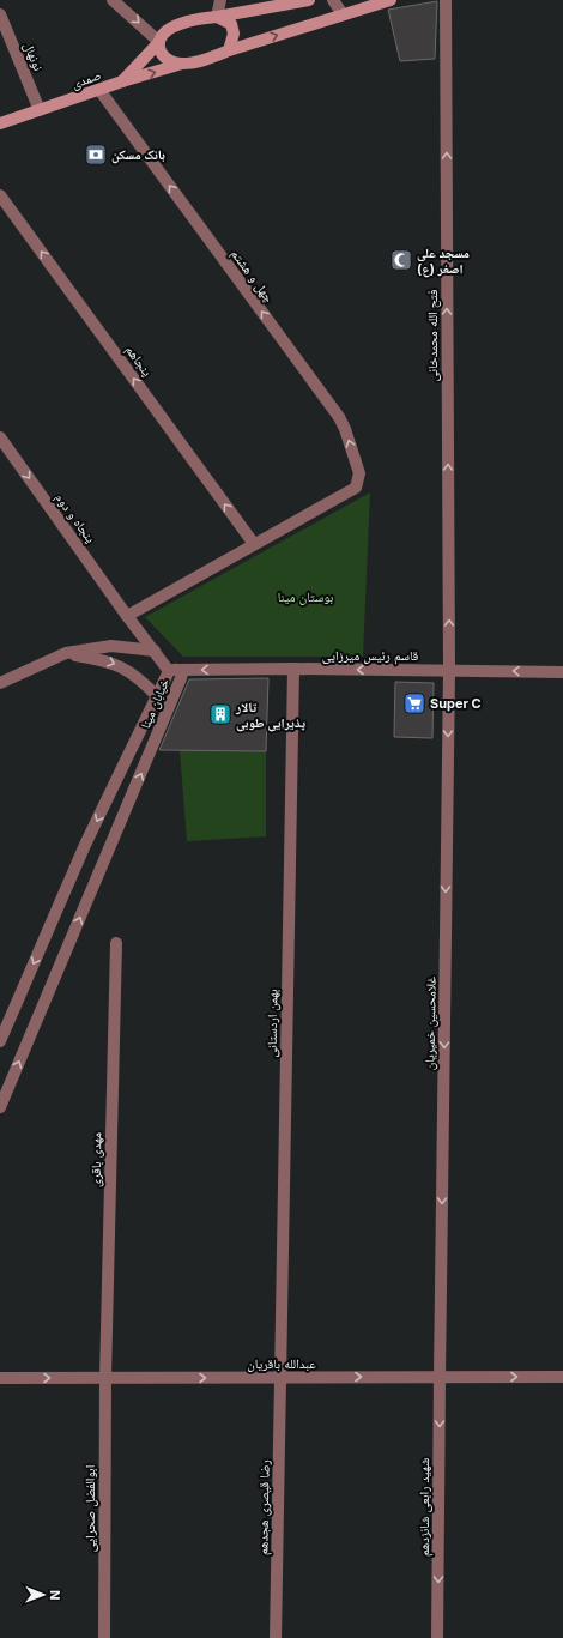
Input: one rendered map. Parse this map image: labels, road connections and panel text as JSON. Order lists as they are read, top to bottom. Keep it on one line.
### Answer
{"streets":{"main road":["صمدی"],"street":["نونهال","چهل و هشتم","فتح الله محمدخانی","پنجاهم","پنجاه و دوم","قاسم رئیس میرزایی","خیابان مینا","بهمن اردستانی","غلامحسین خمیریان","مهدی باقری","عبدالله باقریان","رضا قیصری هجدهم","شهید رابعی شانزدهم","ابوالفضل صحرایی"]},"crossings":[["نونهال","صمدی"],["صمدی","چهل و هشتم"],["چهل و هشتم","پنجاهم"],["فتح الله محمدخانی","قاسم رئیس میرزایی"],["فتح الله محمدخانی","غلامحسین خمیریان"],["پنجاه و دوم","قاسم رئیس میرزایی"],["پنجاه و دوم","خیابان مینا"],["قاسم رئیس میرزایی","خیابان مینا"],["قاسم رئیس میرزایی","بهمن اردستانی"],["قاسم رئیس میرزایی","غلامحسین خمیریان"],["بهمن اردستانی","عبدالله باقریان"],["بهمن اردستانی","رضا قیصری هجدهم"],["غلامحسین خمیریان","عبدالله باقریان"],["غلامحسین خمیریان","شهید رابعی شانزدهم"],["مهدی باقری","عبدالله باقریان"],["مهدی باقری","ابوالفضل صحرایی"],["عبدالله باقریان","رضا قیصری هجدهم"],["عبدالله باقریان","شهید رابعی شانزدهم"],["عبدالله باقریان","ابوالفضل صحرایی"]],"one_way":["چهل و هشتم","فتح الله محمدخانی","پنجاهم","پنجاه و دوم","قاسم رئیس میرزایی","غلامحسین خمیریان","عبدالله باقریان","شهید رابعی شانزدهم"],"parks":["بوستان مینا"],"places":{"bank":["بانک مسکن"],"mosque":["مسجد علی اصغر (ع)"],"supermarket":["Super C"],"building":["تالار پذیرایی طوبی"]},"north":"right"}
